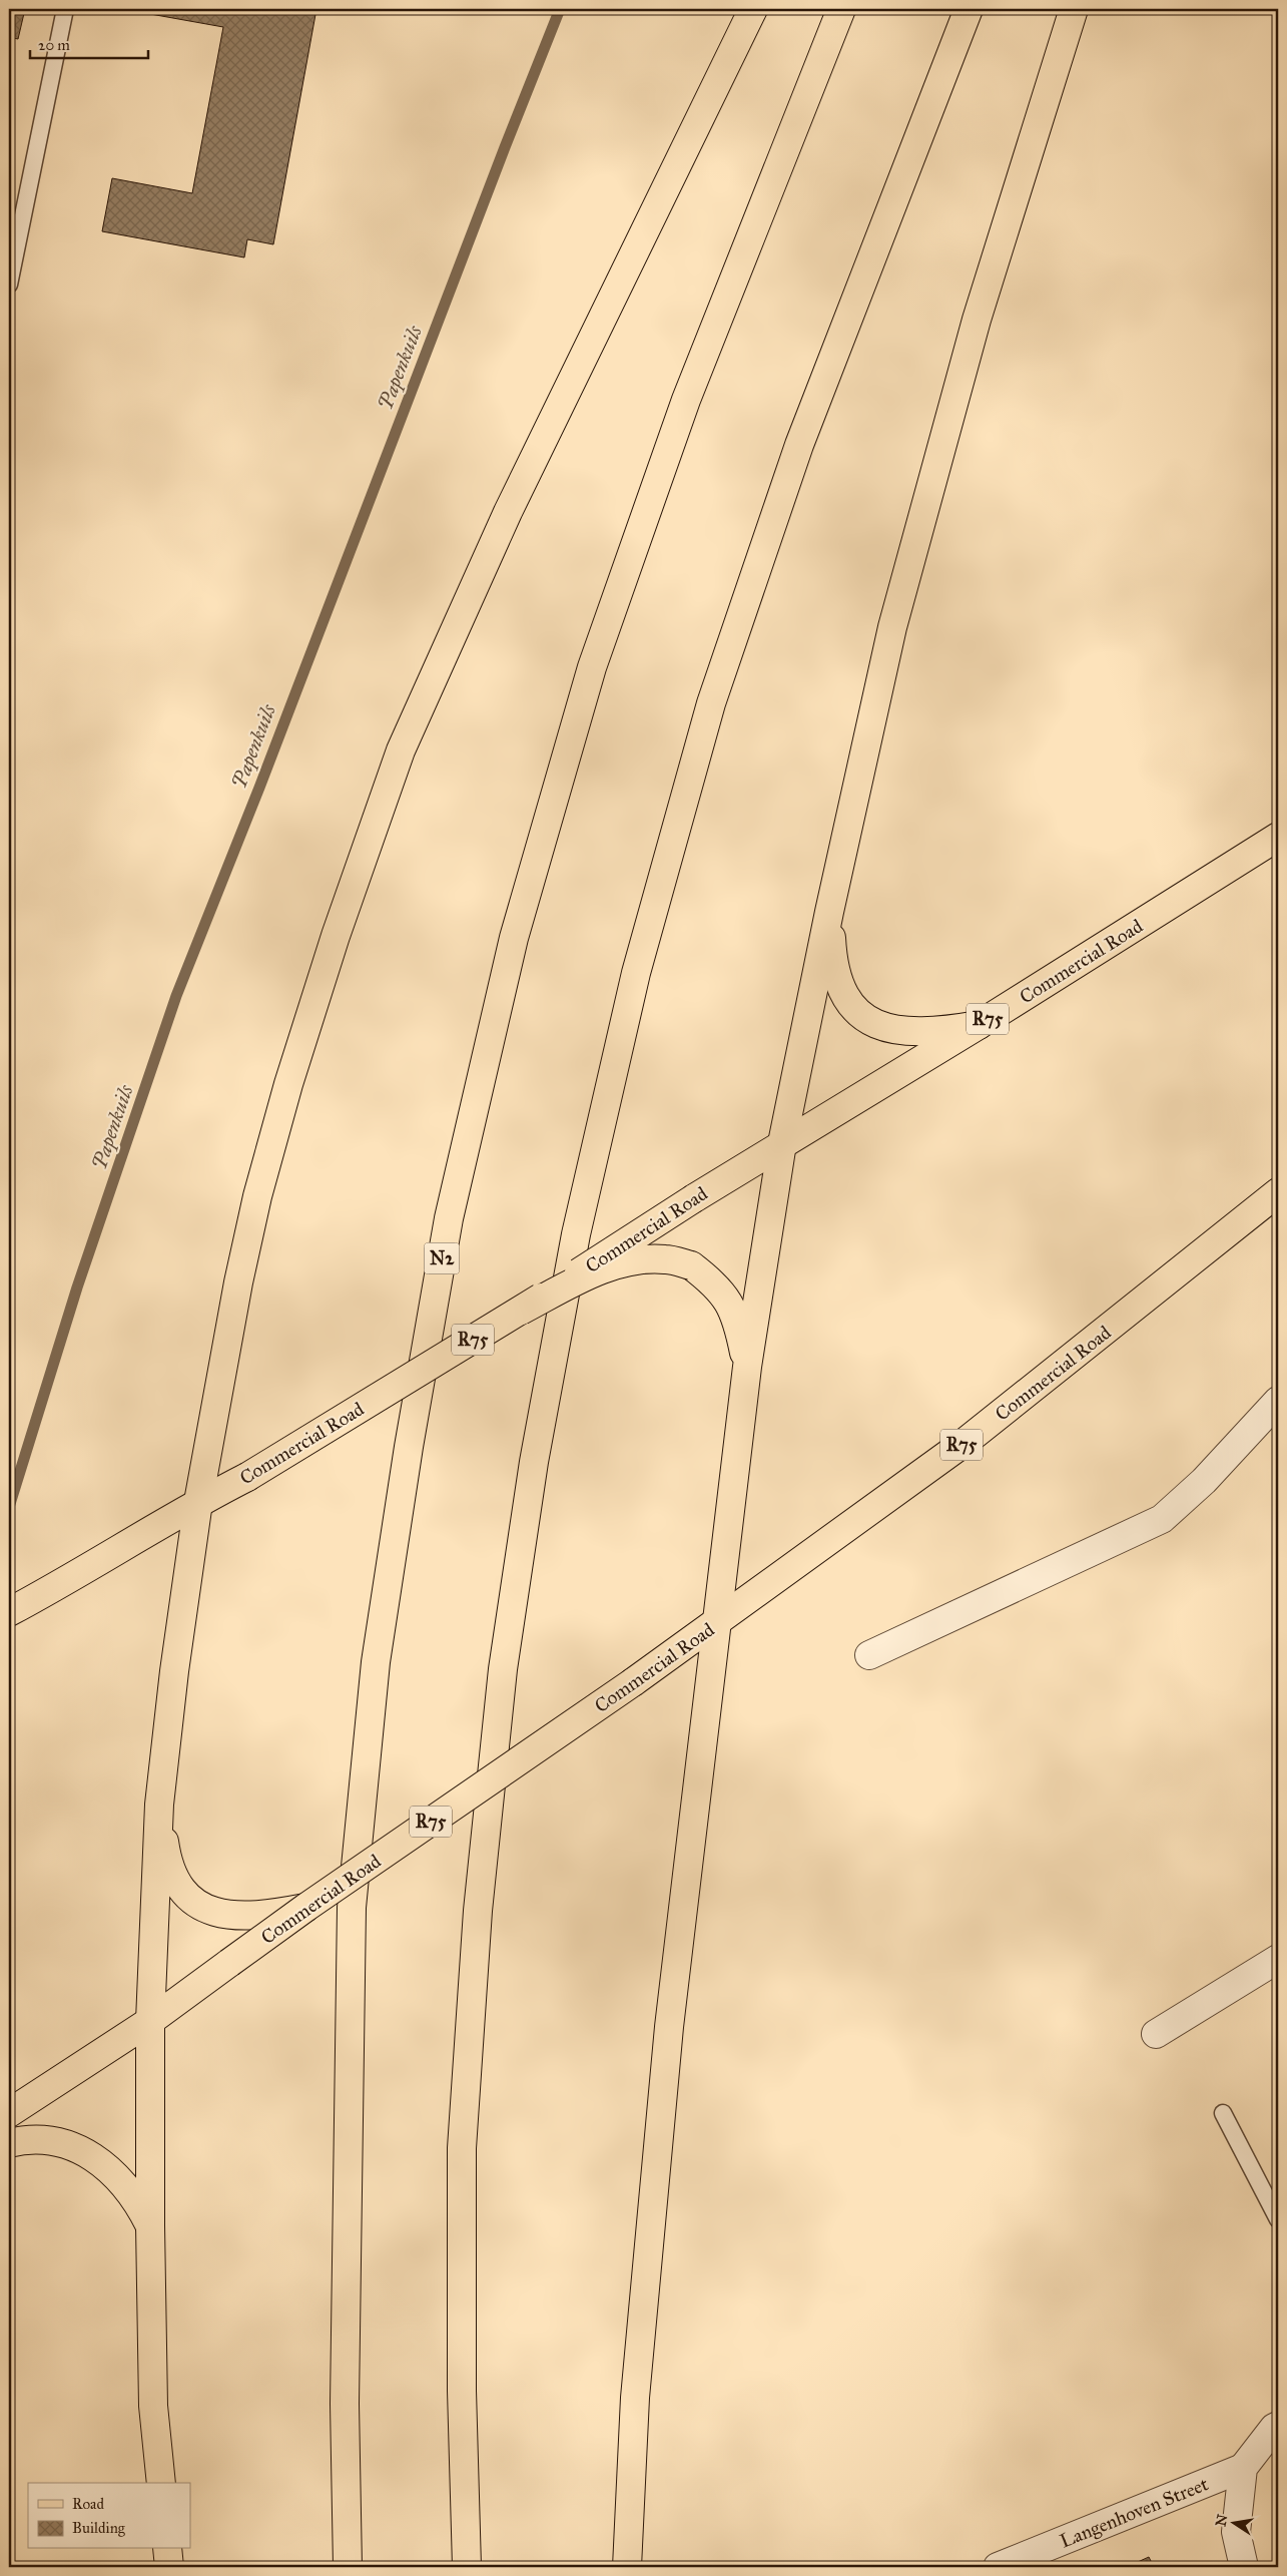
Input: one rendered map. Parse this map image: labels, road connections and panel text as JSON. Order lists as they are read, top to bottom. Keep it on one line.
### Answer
{"streets":{"main road":["Commercial Road","R75","N2"],"street":["Langenhoven Street"]},"water":["Papenkuils"],"legend":["Road","Building"],"scale_bar":"20 m","north":"left"}
